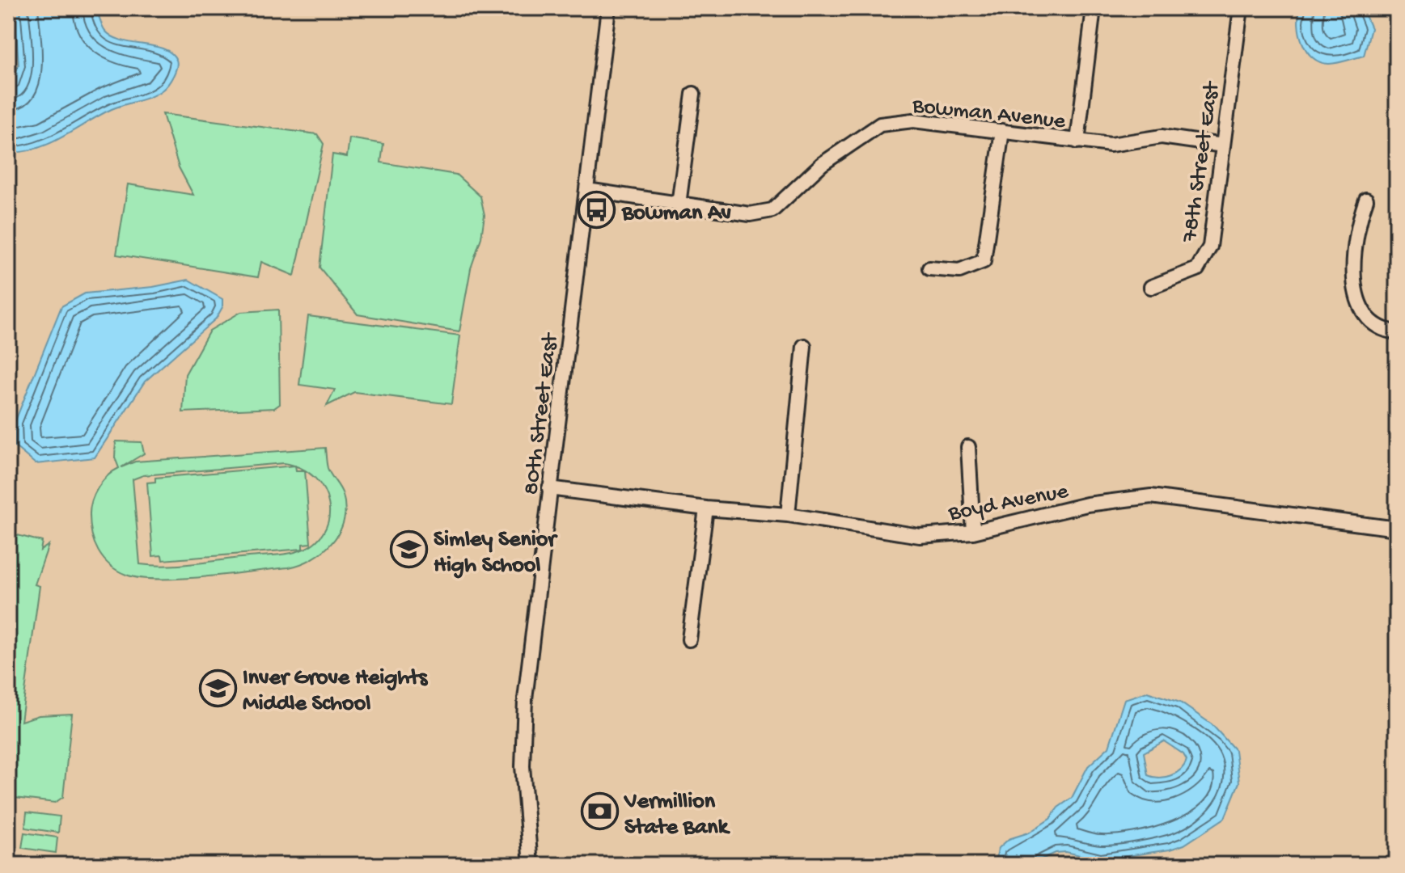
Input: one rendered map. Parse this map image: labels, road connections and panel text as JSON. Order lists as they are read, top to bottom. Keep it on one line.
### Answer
{"streets":{"street":["Bowman Avenue","78th Street East","80th Street East","Boyd Avenue"]},"crossings":[["Bowman Avenue","78th Street East"],["Bowman Avenue","80th Street East"],["80th Street East","Boyd Avenue"]],"places":{"bus stop":["Bowman Av"],"school or university":["Simley Senior High School","Inver Grove Heights Middle School"],"bank":["Vermillion State Bank"]}}
